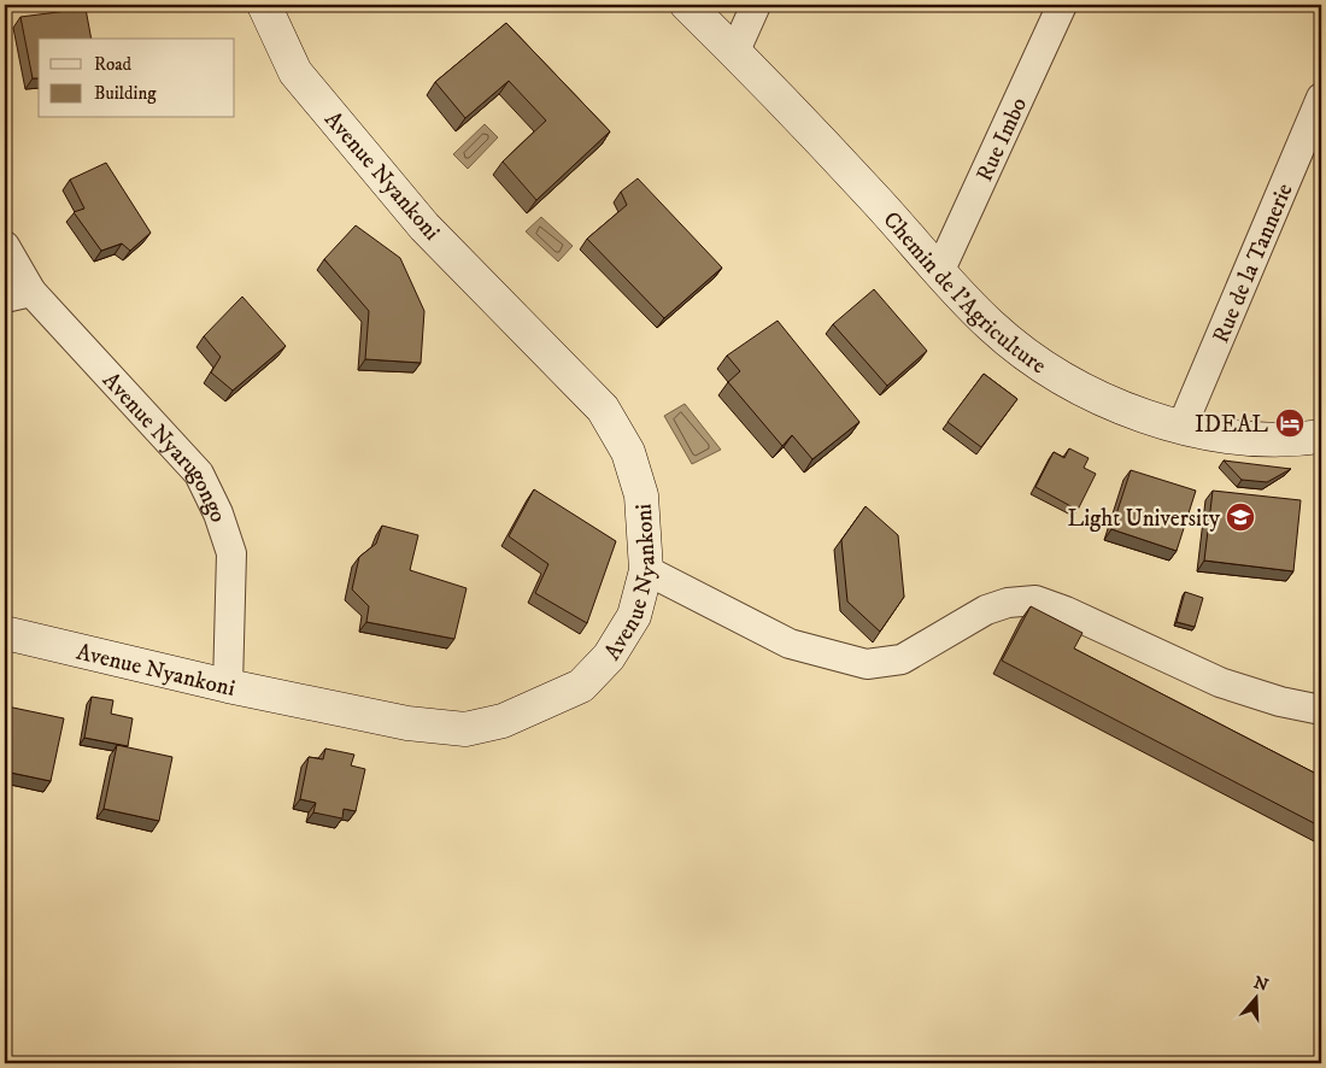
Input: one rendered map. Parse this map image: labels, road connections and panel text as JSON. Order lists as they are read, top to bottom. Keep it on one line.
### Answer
{"streets":{"street":["Rue Imbo","Avenue Nyankoni","Rue de la Tannerie","Chemin de l'Agriculture","Avenue Nyarugongo"]},"crossings":[["Rue Imbo","Chemin de l'Agriculture"],["Avenue Nyankoni","Avenue Nyarugongo"],["Rue de la Tannerie","Chemin de l'Agriculture"]],"places":{"hotel":["IDEAL"],"school or university":["Light University"]},"legend":["Road","Building"],"north":"top"}
